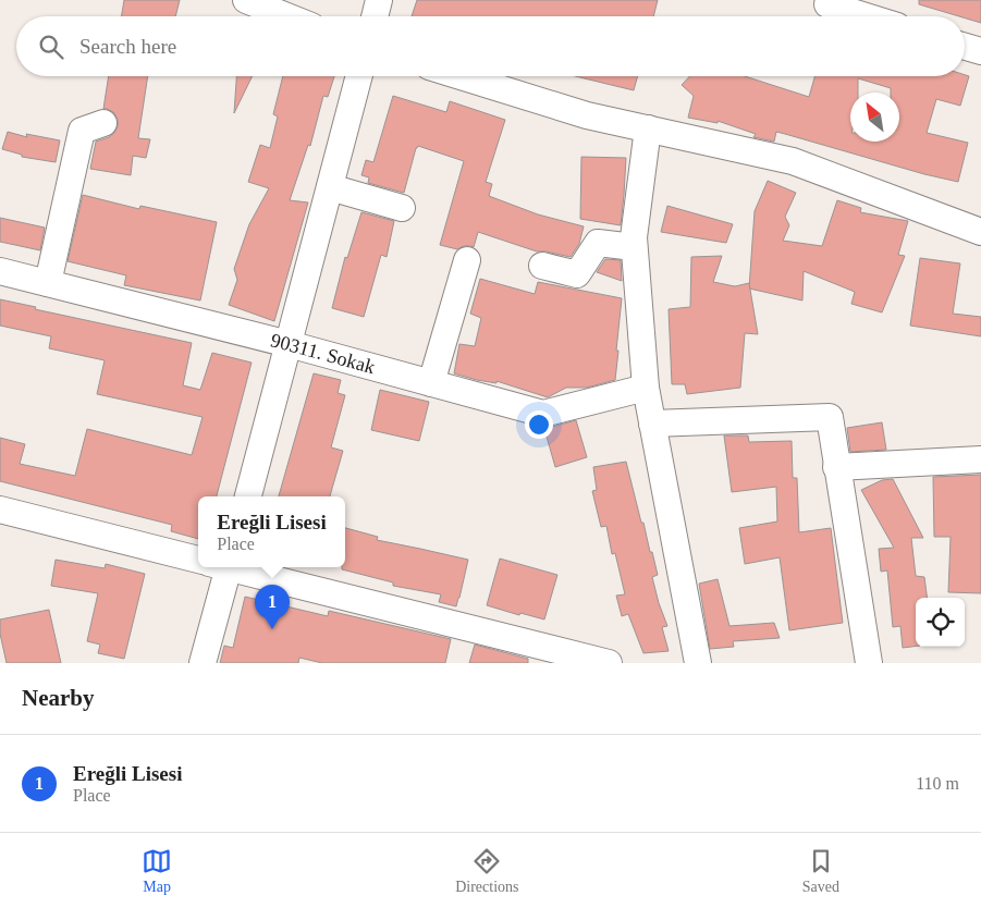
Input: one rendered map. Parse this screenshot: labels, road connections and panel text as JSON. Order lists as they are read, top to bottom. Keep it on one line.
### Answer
{"streets":{"street":["90311. Sokak"]},"north":"top left","page":{"search":"Search here","popup":["Ereğli Lisesi","Place"],"pins":"1","heading":"Nearby","list":[{"mark":"1","name":"Ereğli Lisesi","note":"Place","value":"110 m"}],"nav":["Map","Directions","Saved"]}}
